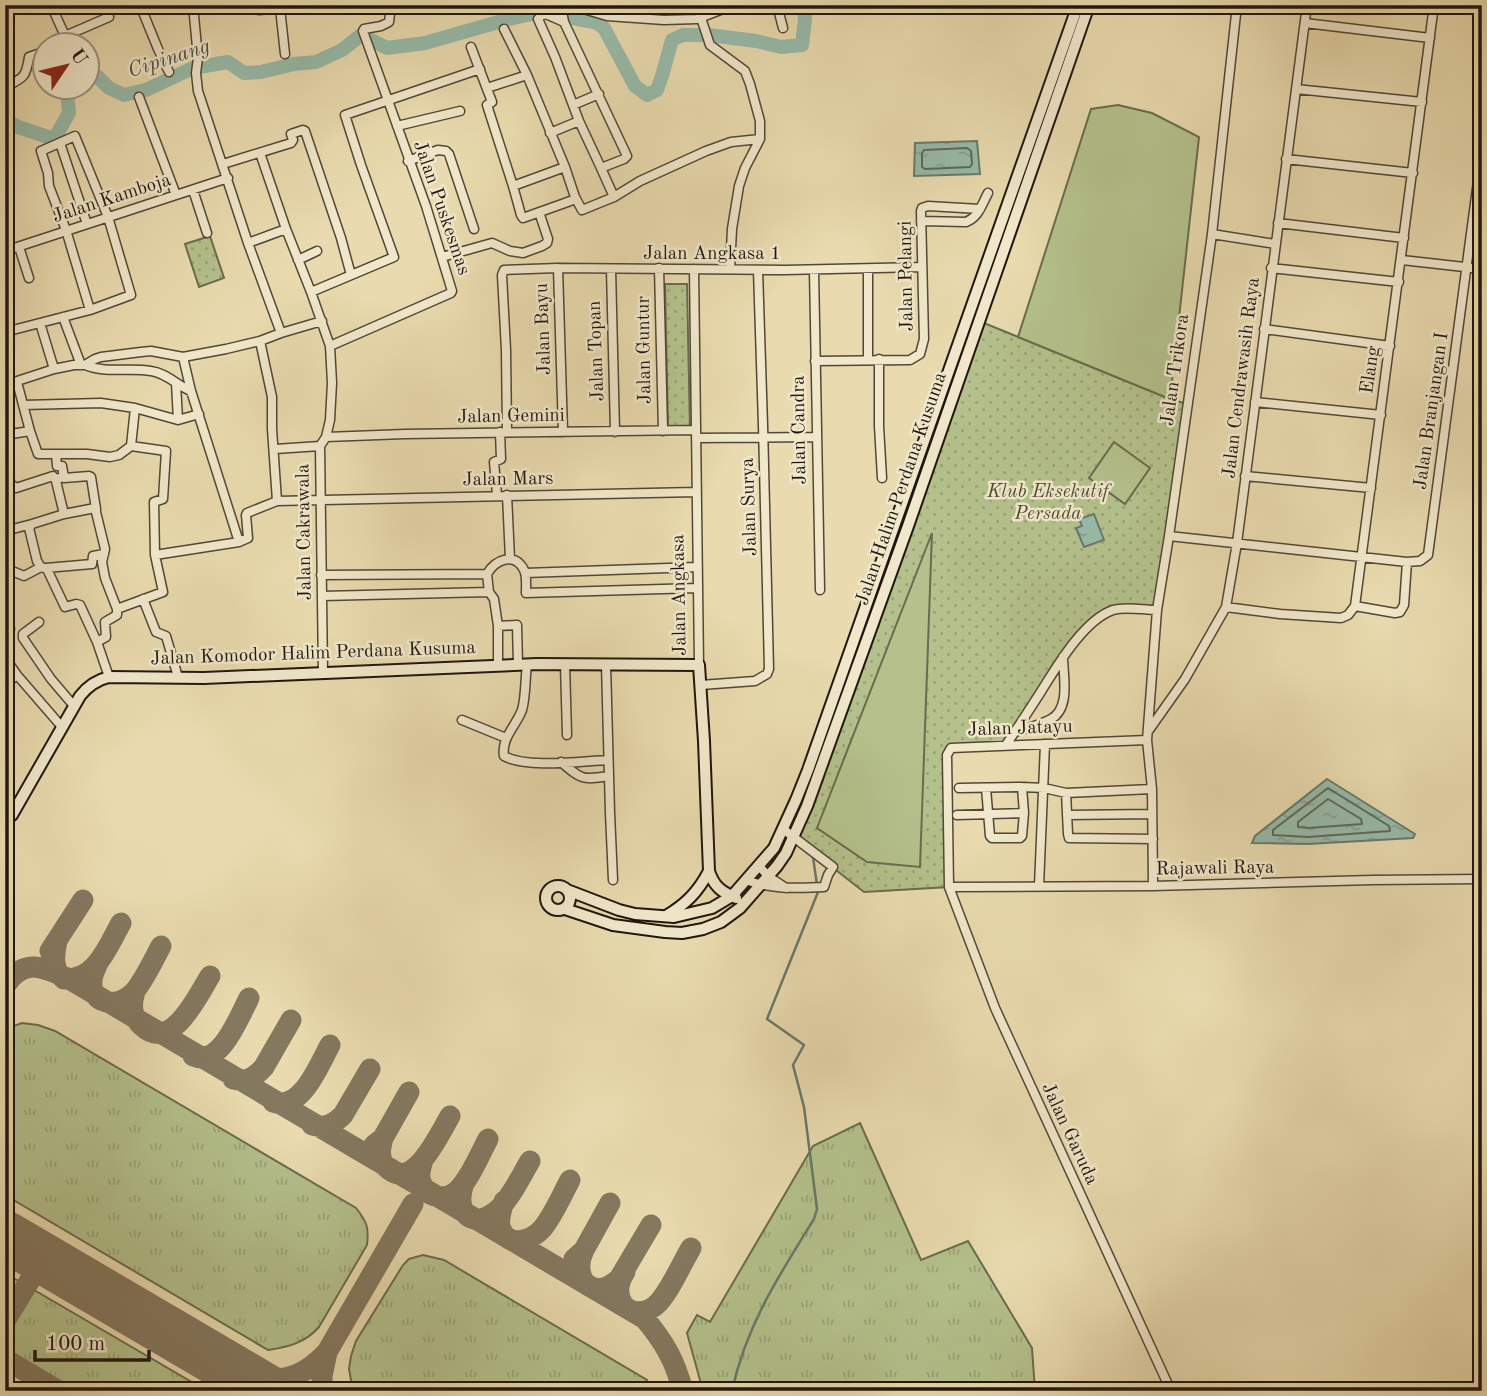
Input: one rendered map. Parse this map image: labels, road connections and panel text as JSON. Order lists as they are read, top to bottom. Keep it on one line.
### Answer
{"streets":{"street":["Jalan Kamboja","Jalan Puskesmas","Jalan Angkasa 1","Jalan Pelangi","Jalan Bayu","Jalan Guntur","Jalan Topan","Jalan Trikora","Elang","Jalan Cendrawasih Raya","Jalan Branjangan I","Jalan Gemini","Jalan Candra","Jalan Mars","Jalan Halim Perdana Kusuma","Jalan Surya","Jalan Cakrawala","Jalan Angkasa","Jalan Komodor Halim Perdana Kusuma","Jalan Jatayu","Rajawali Raya","Jalan Garuda"]},"crossings":[["Jalan Puskesmas","Jalan Cakrawala"],["Jalan Angkasa 1","Jalan Pelangi"],["Jalan Angkasa 1","Jalan Bayu"],["Jalan Angkasa 1","Jalan Guntur"],["Jalan Angkasa 1","Jalan Topan"],["Jalan Angkasa 1","Jalan Gemini"],["Jalan Angkasa 1","Jalan Candra"],["Jalan Angkasa 1","Jalan Surya"],["Jalan Angkasa 1","Jalan Angkasa"],["Jalan Pelangi","Jalan Candra"],["Jalan Bayu","Jalan Gemini"],["Jalan Guntur","Jalan Gemini"],["Jalan Topan","Jalan Gemini"],["Jalan Trikora","Jalan Cendrawasih Raya"],["Jalan Trikora","Jalan Jatayu"],["Jalan Trikora","Rajawali Raya"],["Jalan Cendrawasih Raya","Jalan Jatayu"],["Jalan Gemini","Jalan Candra"],["Jalan Gemini","Jalan Surya"],["Jalan Gemini","Jalan Cakrawala"],["Jalan Gemini","Jalan Angkasa"],["Jalan Mars","Jalan Cakrawala"],["Jalan Mars","Jalan Angkasa"],["Jalan Surya","Jalan Angkasa"],["Jalan Cakrawala","Jalan Komodor Halim Perdana Kusuma"],["Jalan Angkasa","Jalan Komodor Halim Perdana Kusuma"],["Jalan Jatayu","Rajawali Raya"],["Jalan Jatayu","Jalan Garuda"],["Rajawali Raya","Jalan Garuda"]],"water":["Cipinang"],"parks":["Klub Eksekutif Persada"],"scale_bar":"100 m","north":"top right"}
